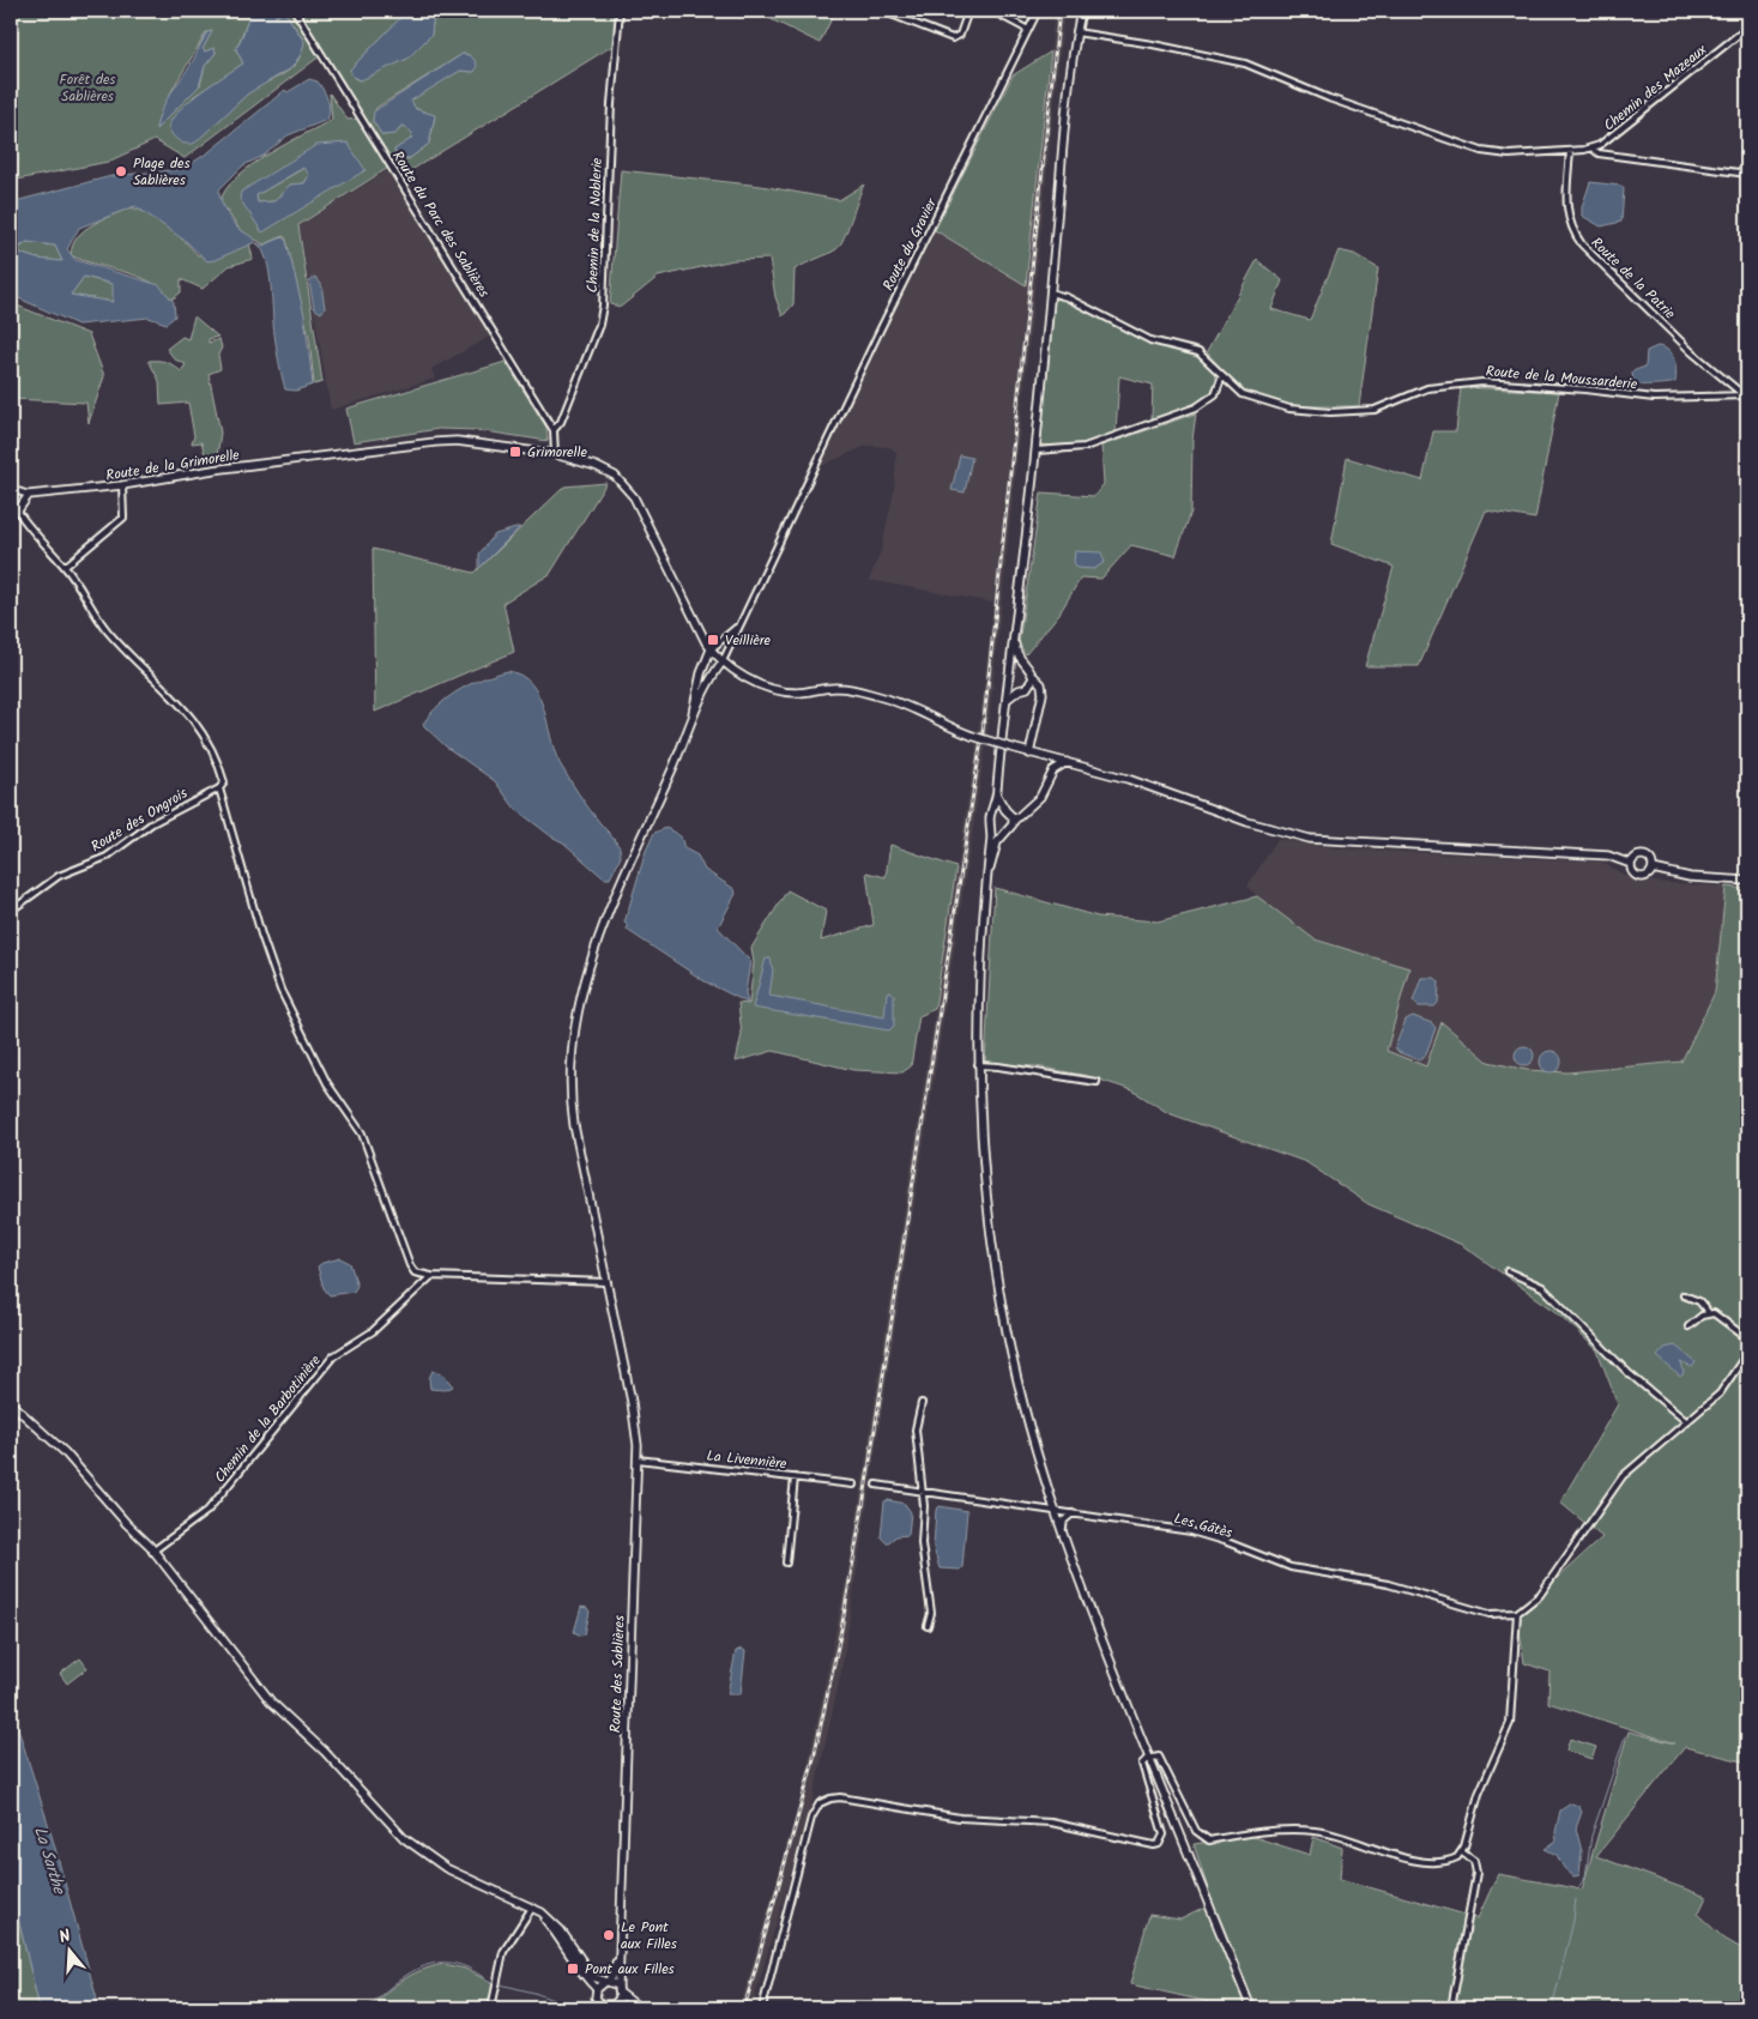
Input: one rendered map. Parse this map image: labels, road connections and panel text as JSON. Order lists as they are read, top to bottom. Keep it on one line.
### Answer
{"streets":{"street":["Chemin des Mazeaux","Route du Parc des Sablières","Chemin de la Noblerie","Route du Gravier","Route de la Patrie","Route de la Moussarderie","Route de la Grimorelle","Route des Ongrois","Chemin de la Barbotinière","La Livennière","Les Gâtès","Route des Sablières"]},"crossings":[["Chemin des Mazeaux","Route de la Patrie"],["Route du Parc des Sablières","Chemin de la Noblerie"],["Route du Gravier","Route de la Grimorelle"],["Route de la Patrie","Route de la Moussarderie"],["La Livennière","Route des Sablières"]],"water":["La Sarthe"],"parks":["Forêt des Sablières"],"places":{"other":["Plage des Sablières","Le Pont aux Filles"],"transit":["Grimorelle","Veillière","Pont aux Filles"]},"north":"top"}
